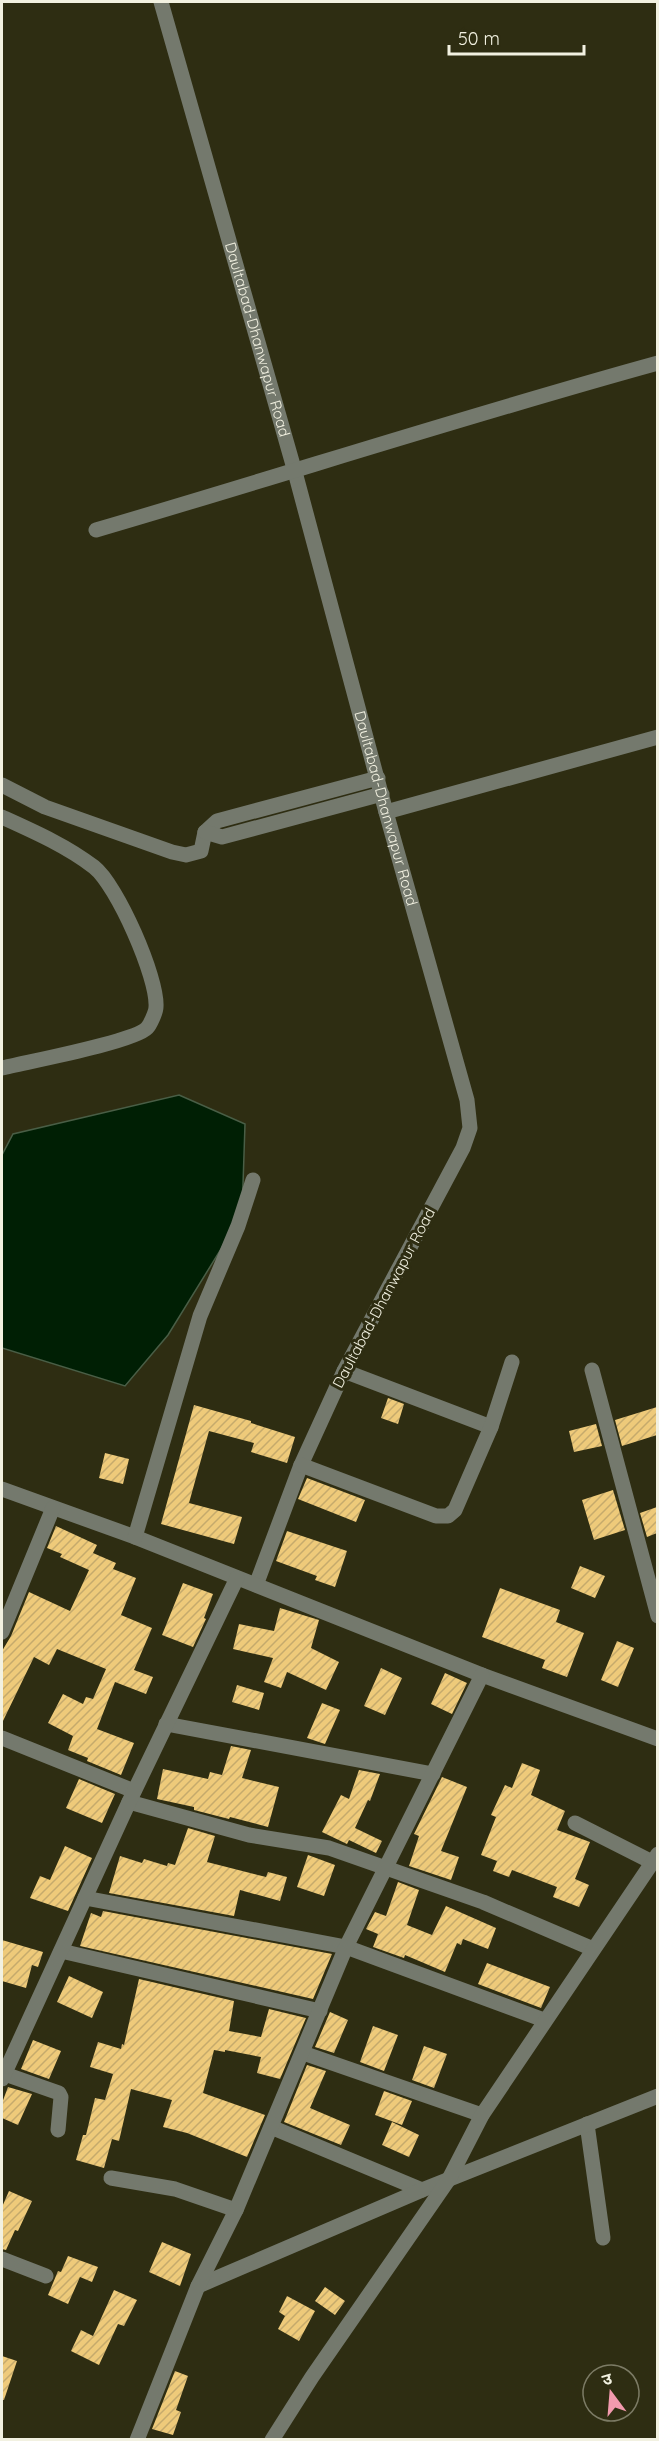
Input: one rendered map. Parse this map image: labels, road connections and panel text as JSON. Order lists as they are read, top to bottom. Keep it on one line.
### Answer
{"streets":{"street":["Daultabad-Dhanwapur Road"]},"scale_bar":"50 m","north":"top"}
